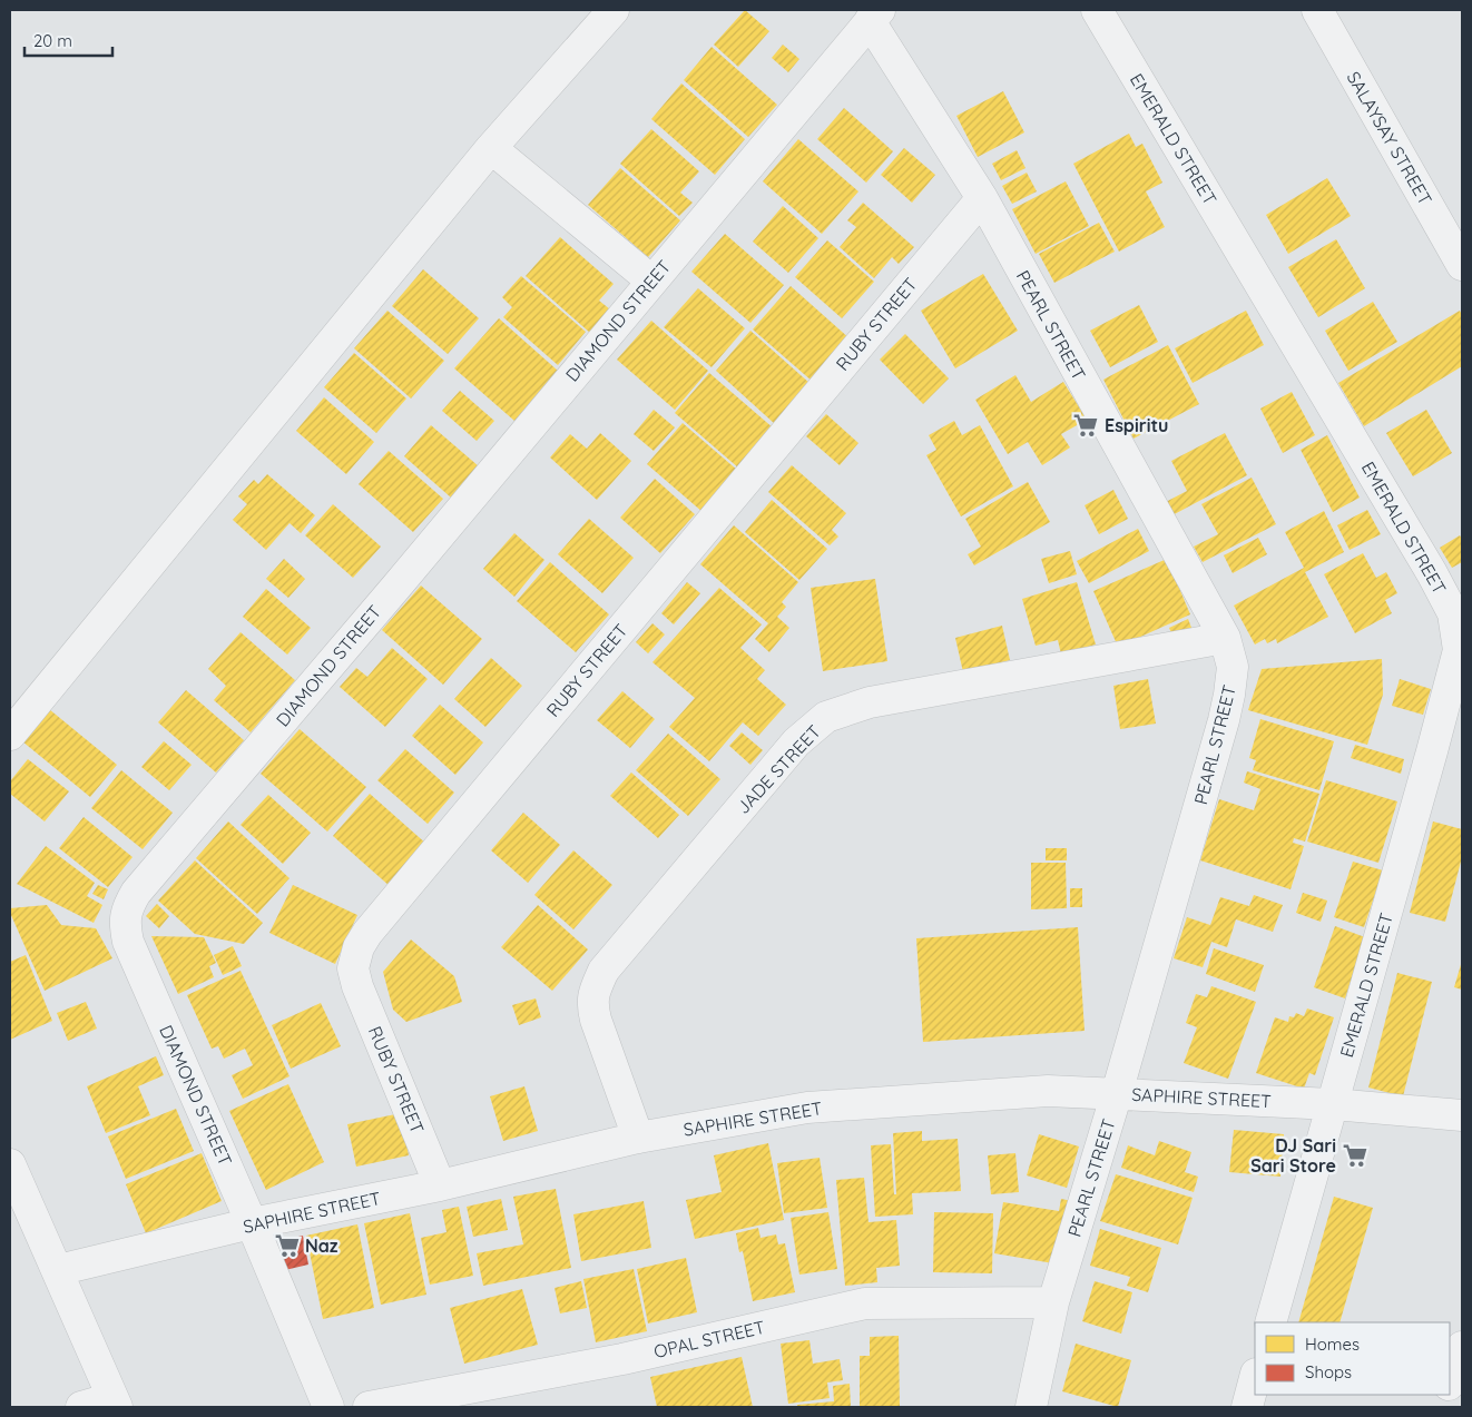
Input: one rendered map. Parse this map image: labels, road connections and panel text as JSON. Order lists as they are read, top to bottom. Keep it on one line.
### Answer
{"streets":{"street":["SALAYSAY STREET","EMERALD STREET","DIAMOND STREET","RUBY STREET","PEARL STREET","JADE STREET","SAPHIRE STREET","OPAL STREET"]},"crossings":[["EMERALD STREET","SAPHIRE STREET"],["DIAMOND STREET","PEARL STREET"],["DIAMOND STREET","SAPHIRE STREET"],["RUBY STREET","PEARL STREET"],["RUBY STREET","SAPHIRE STREET"],["PEARL STREET","JADE STREET"],["PEARL STREET","SAPHIRE STREET"],["PEARL STREET","OPAL STREET"],["JADE STREET","SAPHIRE STREET"]],"places":{"supermarket":["Espiritu","DJ Sari Sari Store","Naz"]},"legend":["Homes","Shops"],"scale_bar":"20 m"}
